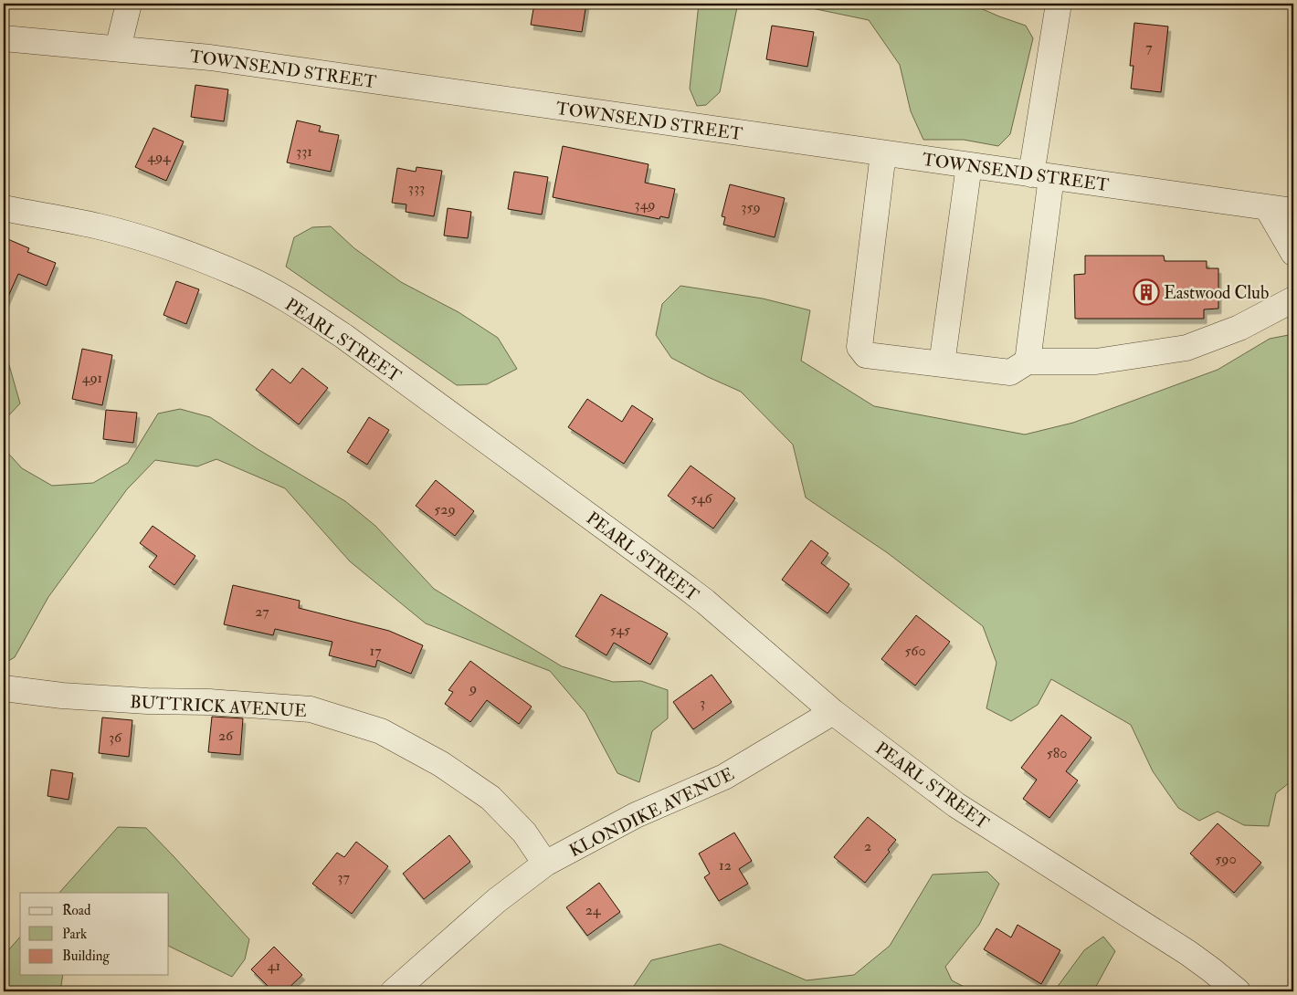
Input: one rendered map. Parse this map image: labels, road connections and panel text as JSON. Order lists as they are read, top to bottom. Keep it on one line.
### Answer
{"streets":{"street":["TOWNSEND STREET","PEARL STREET","BUTTRICK AVENUE","KLONDIKE AVENUE"]},"crossings":[["PEARL STREET","KLONDIKE AVENUE"],["BUTTRICK AVENUE","KLONDIKE AVENUE"]],"places":{"building":["Eastwood Club"]},"house_numbers":["7","331","494","333","349","359","491","546","529","27","545","17","560","9","3","26","36","580","2","590","12","37","24","41"],"legend":["Road","Park","Building"]}
